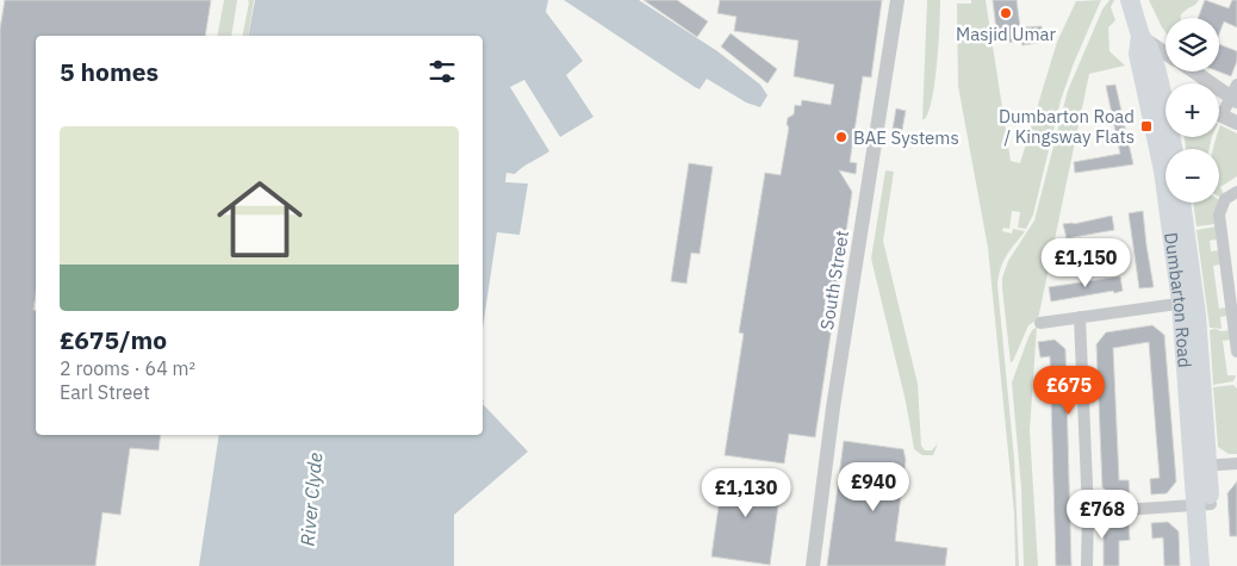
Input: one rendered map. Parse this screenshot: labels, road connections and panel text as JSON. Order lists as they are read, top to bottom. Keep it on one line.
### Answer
{"streets":{"main road":["Dumbarton Road"],"street":["South Street"]},"water":["River Clyde"],"places":{"other":["Masjid Umar","BAE Systems"],"transit":["Dumbarton Road / Kingsway Flats"]},"page":{"map_buttons":["+","−"],"heading":"5 homes","list":[{"name":"£675/mo","note":"2 rooms · 64 m² · Earl Street"}],"price":["£1,150","£675","£940","£1,130","£768"]}}
